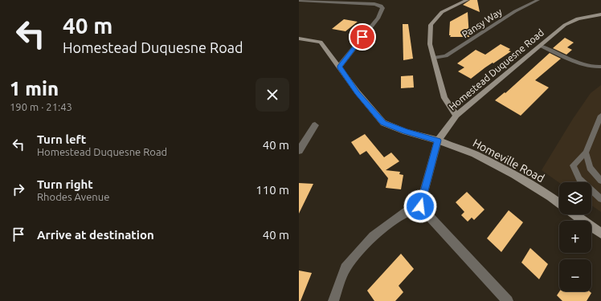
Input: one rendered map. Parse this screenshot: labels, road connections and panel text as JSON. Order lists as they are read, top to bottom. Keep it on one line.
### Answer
{"streets":{"street":["Homestead Duquesne Road","Homeville Road"],"lane":["Pansy Way"]},"crossings":[["Homestead Duquesne Road","Homeville Road"]],"page":{"turn":["40 m","Homestead Duquesne Road"],"heading":["1 min","190 m · 21:43"],"list":[{"name":"Turn left","note":"Homestead Duquesne Road","value":"40 m"},{"name":"Turn right","note":"Rhodes Avenue","value":"110 m"},{"name":"Arrive at destination","value":"40 m"}],"map_buttons":["+","−"]}}
